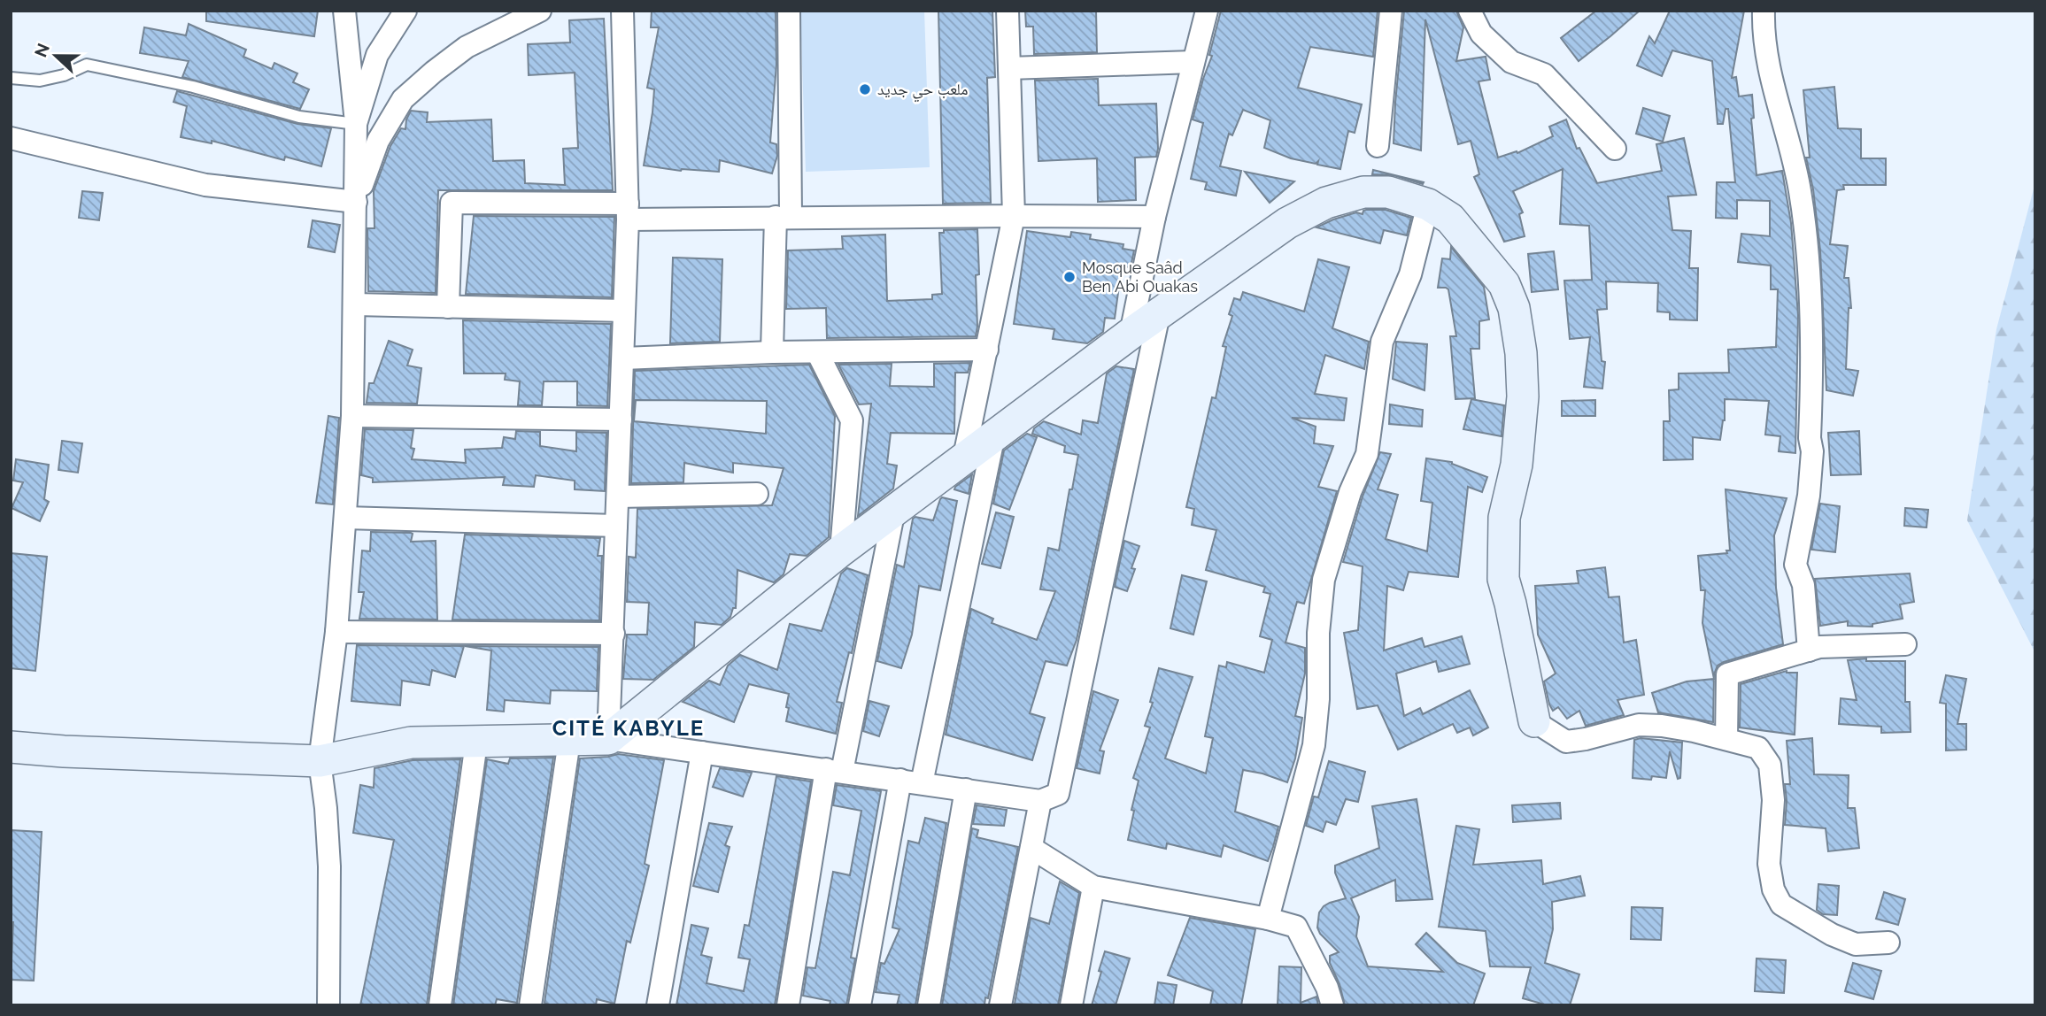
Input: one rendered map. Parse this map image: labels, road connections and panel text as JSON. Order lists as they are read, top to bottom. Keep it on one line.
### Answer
{"districts":["CITÉ KABYLE"],"places":["ملعب حي جديد","Mosque Saâd Ben Abi Ouakas"],"north":"left"}
